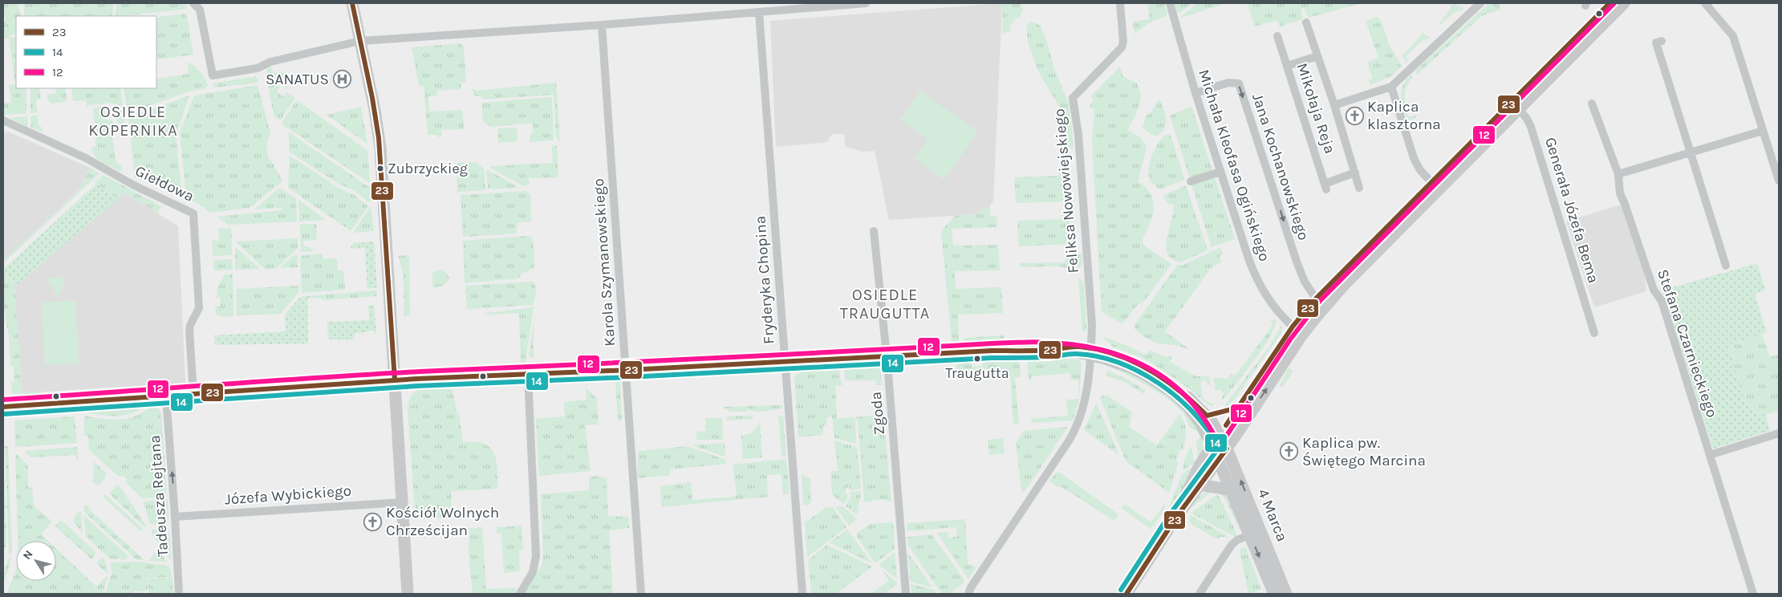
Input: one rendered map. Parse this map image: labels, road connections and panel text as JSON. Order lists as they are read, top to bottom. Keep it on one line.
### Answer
{"streets":{"main road":["4 Marca"],"street":["Mikołaja Reja","Michała Kleofasa Ogińskiego","Jana Kochanowskiego","Giełdowa","Feliksa Nowowiejskiego","Generała Józefa Bema","Karola Szymanowskiego","Fryderyka Chopina","Stefana Czarnieckiego","Zgoda","Józefa Wybickiego","Tadeusza Rejtana"]},"crossings":[["Michała Kleofasa Ogińskiego","Jana Kochanowskiego"],["Feliksa Nowowiejskiego","4 Marca"],["Józefa Wybickiego","Tadeusza Rejtana"]],"one_way":["Jana Kochanowskiego","Tadeusza Rejtana"],"districts":["OSIEDLE KOPERNIKA","OSIEDLE TRAUGUTTA"],"places":{"hospital":["SANATUS"],"church":["Kaplica klasztorna","Kaplica pw. Świętego Marcina","Kościół Wolnych Chrześcijan"],"other":["Zubrzyckieg","Traugutta"]},"lines":["transit line 23","transit line 12","transit line 14"],"legend":["23","14","12"],"north":"top left"}
